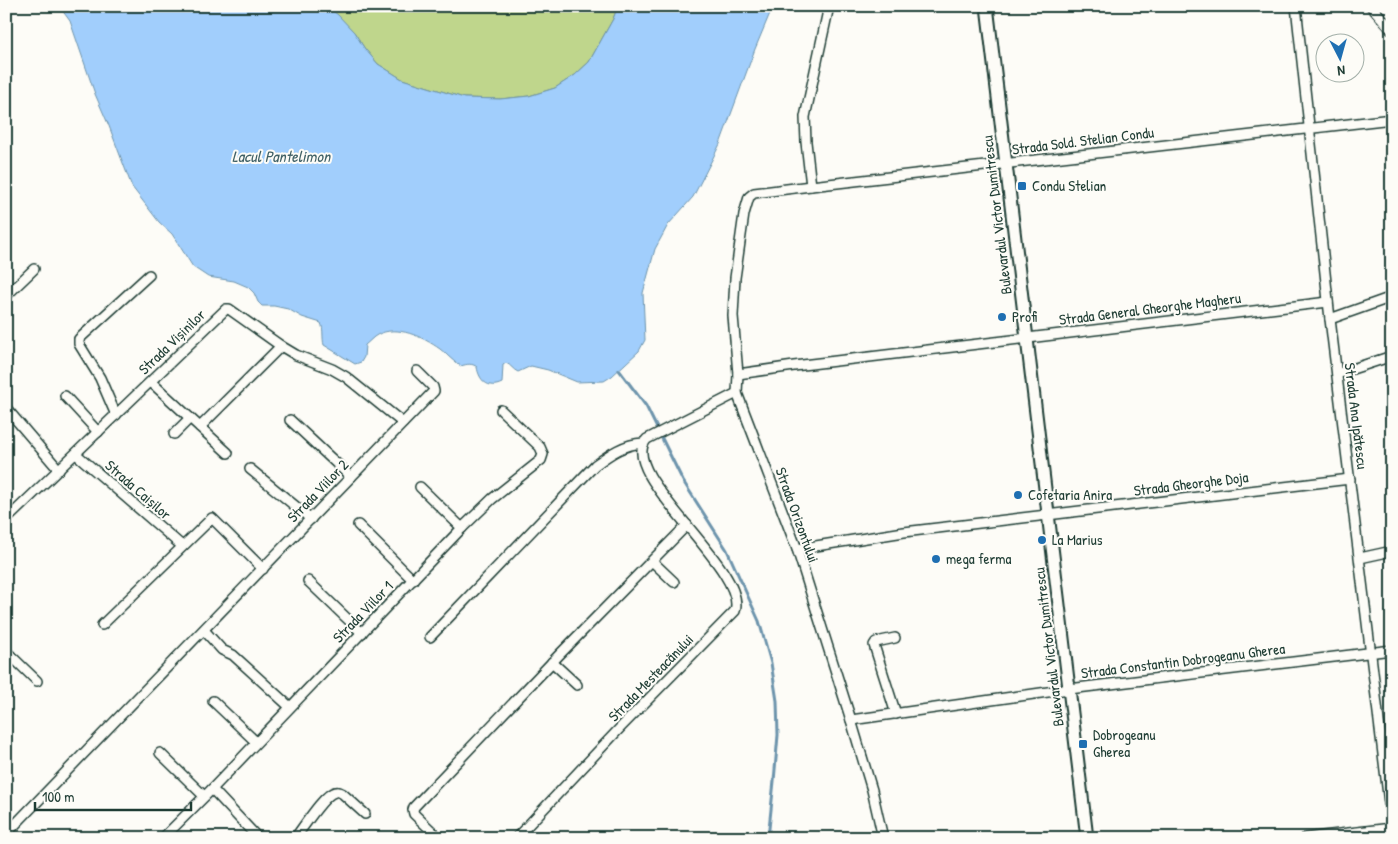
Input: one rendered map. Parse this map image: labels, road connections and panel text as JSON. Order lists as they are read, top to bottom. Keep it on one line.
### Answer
{"streets":{"street":["Strada Sold. Stelian Condu","Bulevardul Victor Dumitrescu","Strada General Gheorghe Magheru","Strada Vișinilor","Strada Ana Ipătescu","Strada Gheorghe Doja","Strada Caișilor","Strada Viilor 2","Strada Orizontului","Strada Viilor 1","Strada Constantin Dobrogeanu Gherea","Strada Mesteacănului"]},"crossings":[["Strada Sold. Stelian Condu","Bulevardul Victor Dumitrescu"],["Strada Sold. Stelian Condu","Strada Ana Ipătescu"],["Strada Sold. Stelian Condu","Strada Orizontului"],["Bulevardul Victor Dumitrescu","Strada General Gheorghe Magheru"],["Bulevardul Victor Dumitrescu","Strada Gheorghe Doja"],["Bulevardul Victor Dumitrescu","Strada Constantin Dobrogeanu Gherea"],["Strada General Gheorghe Magheru","Strada Ana Ipătescu"],["Strada General Gheorghe Magheru","Strada Orizontului"],["Strada Vișinilor","Strada Caișilor"],["Strada Vișinilor","Strada Viilor 2"],["Strada Ana Ipătescu","Strada Gheorghe Doja"],["Strada Ana Ipătescu","Strada Constantin Dobrogeanu Gherea"],["Strada Gheorghe Doja","Strada Orizontului"],["Strada Orizontului","Strada Constantin Dobrogeanu Gherea"]],"water":["Lacul Pantelimon"],"places":{"transit":["Condu Stelian","Dobrogeanu Gherea"],"other":["Profi","Cofetaria Anira","La Marius","mega ferma"]},"scale_bar":"100 m","north":"bottom"}
